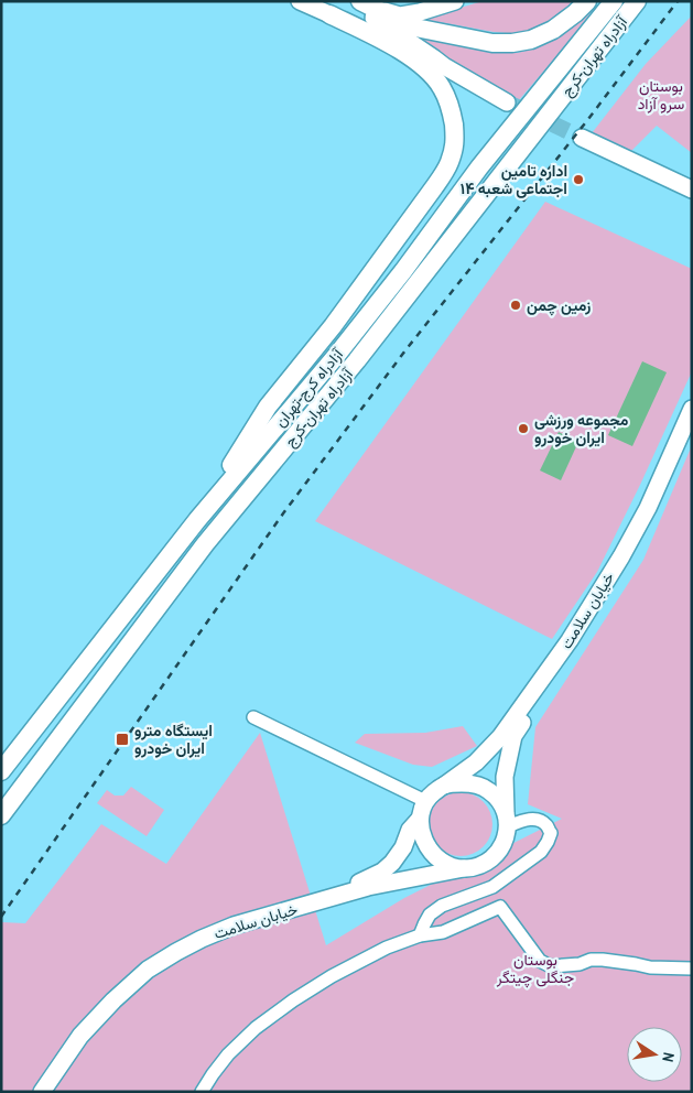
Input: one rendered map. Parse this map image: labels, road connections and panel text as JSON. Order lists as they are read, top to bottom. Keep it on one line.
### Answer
{"streets":{"highway":["آزادراه تهران-کرج","آزادراه کرج-تهران"],"main road":["خیابان سلامت"]},"parks":["بوستان سرو آزاد","بوستان جنگلی چیتگر"],"places":{"other":["اداره تامین اجتماعی شعبه ۱۴","زمین چمن","مجموعه ورزشی ایران خودرو"],"transit":["ایستگاه مترو ایران خودرو"]},"north":"right"}
